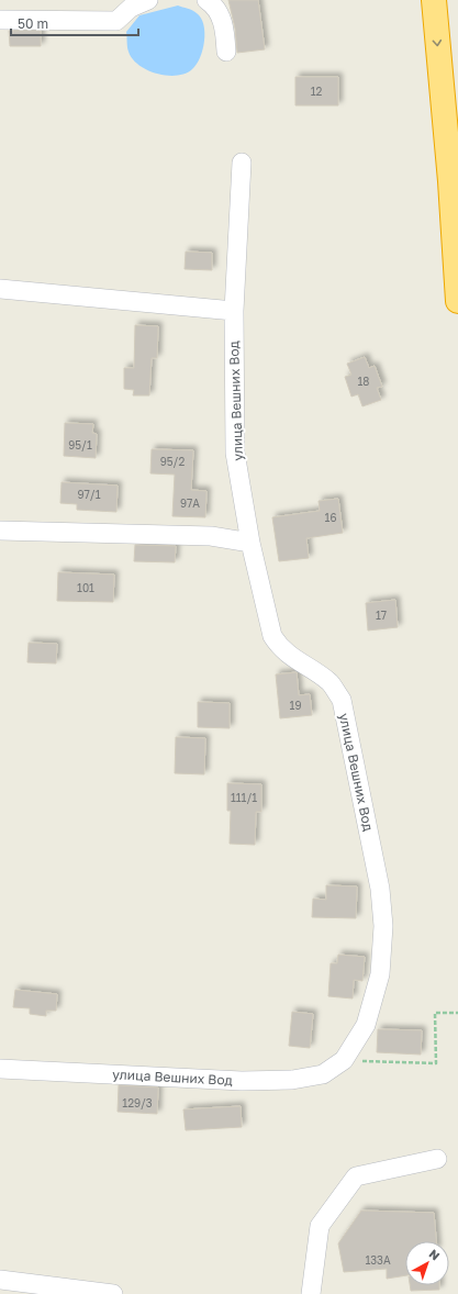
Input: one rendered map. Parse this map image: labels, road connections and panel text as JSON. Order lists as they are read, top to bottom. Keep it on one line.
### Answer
{"streets":{"street":["улица Вешних Вод"]},"house_numbers":["12","18","95/1","95/2","97/1","97А","16","101","17","19","111/1","129/3","133А"],"scale_bar":"50 m","north":"top right"}
